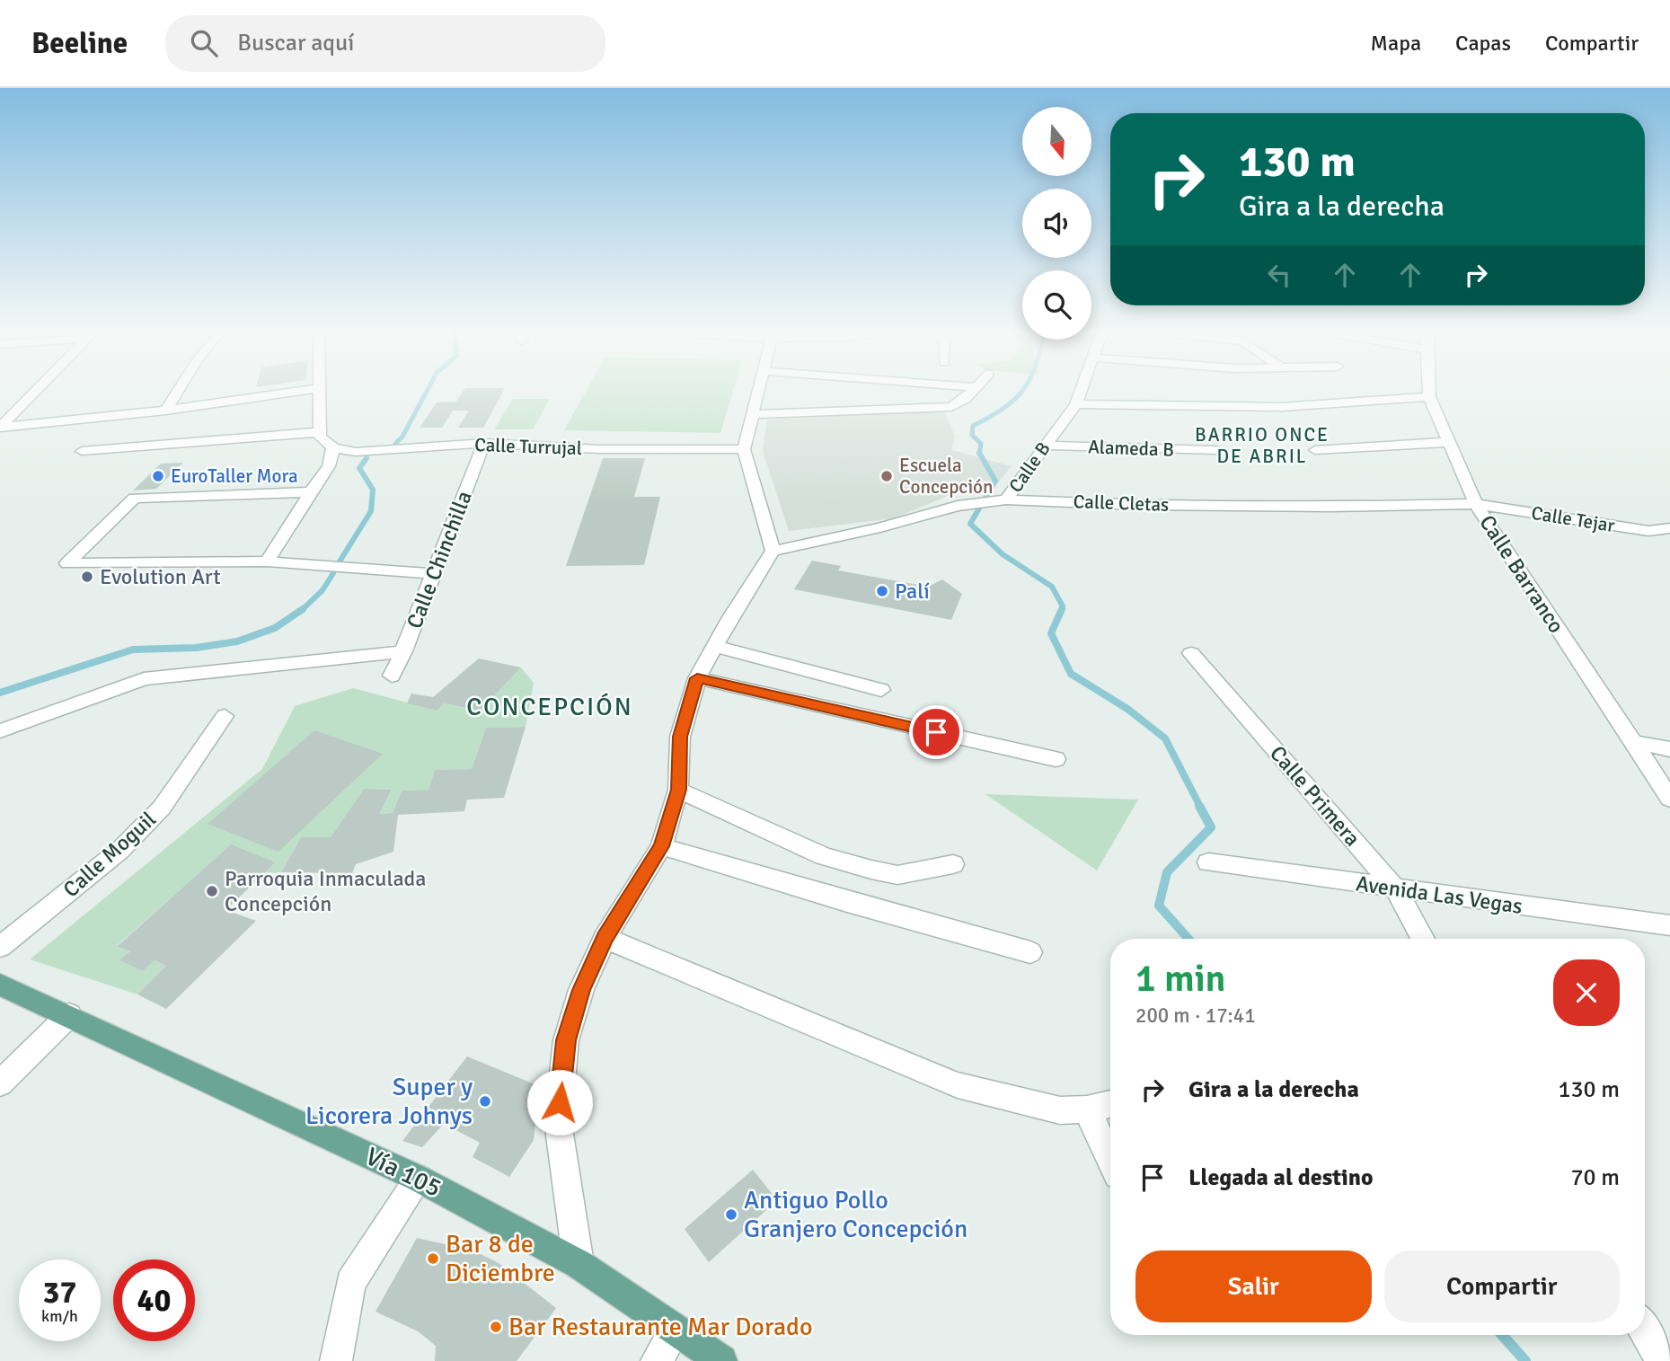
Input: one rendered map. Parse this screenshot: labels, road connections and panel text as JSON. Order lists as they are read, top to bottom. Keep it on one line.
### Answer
{"streets":{"main road":["Vía 105"],"street":["Calle Turrujal","Alameda B","Calle B","Calle Cletas","Calle Tejar","Calle Chinchilla","Calle Barranco","Calle Primera","Calle Moguil","Avenida Las Vegas"]},"crossings":[["Calle Turrujal","Calle Chinchilla"],["Alameda B","Calle B"],["Calle B","Calle Cletas"],["Calle Cletas","Calle Tejar"],["Calle Cletas","Calle Barranco"],["Calle Tejar","Calle Barranco"],["Calle Primera","Avenida Las Vegas"]],"districts":["BARRIO ONCE DE ABRIL","CONCEPCIÓN"],"places":["EuroTaller Mora","Escuela Concepción","Evolution Art","Palí","Parroquia Inmaculada Concepción","Super y Licorera Johnys","Antiguo Pollo Granjero Concepción","Bar 8 de Diciembre","Bar Restaurante Mar Dorado"],"north":"bottom","page":{"header":"Beeline","search":"Buscar aquí","nav":["Mapa","Capas","Compartir"],"turn":["130 m","Gira a la derecha"],"heading":["1 min","200 m · 17:41"],"list":[{"name":"Gira a la derecha","value":"130 m"},{"name":"Llegada al destino","value":"70 m"}],"buttons":["Salir","Compartir"],"speed":"37 km/h","limit":"40"}}
